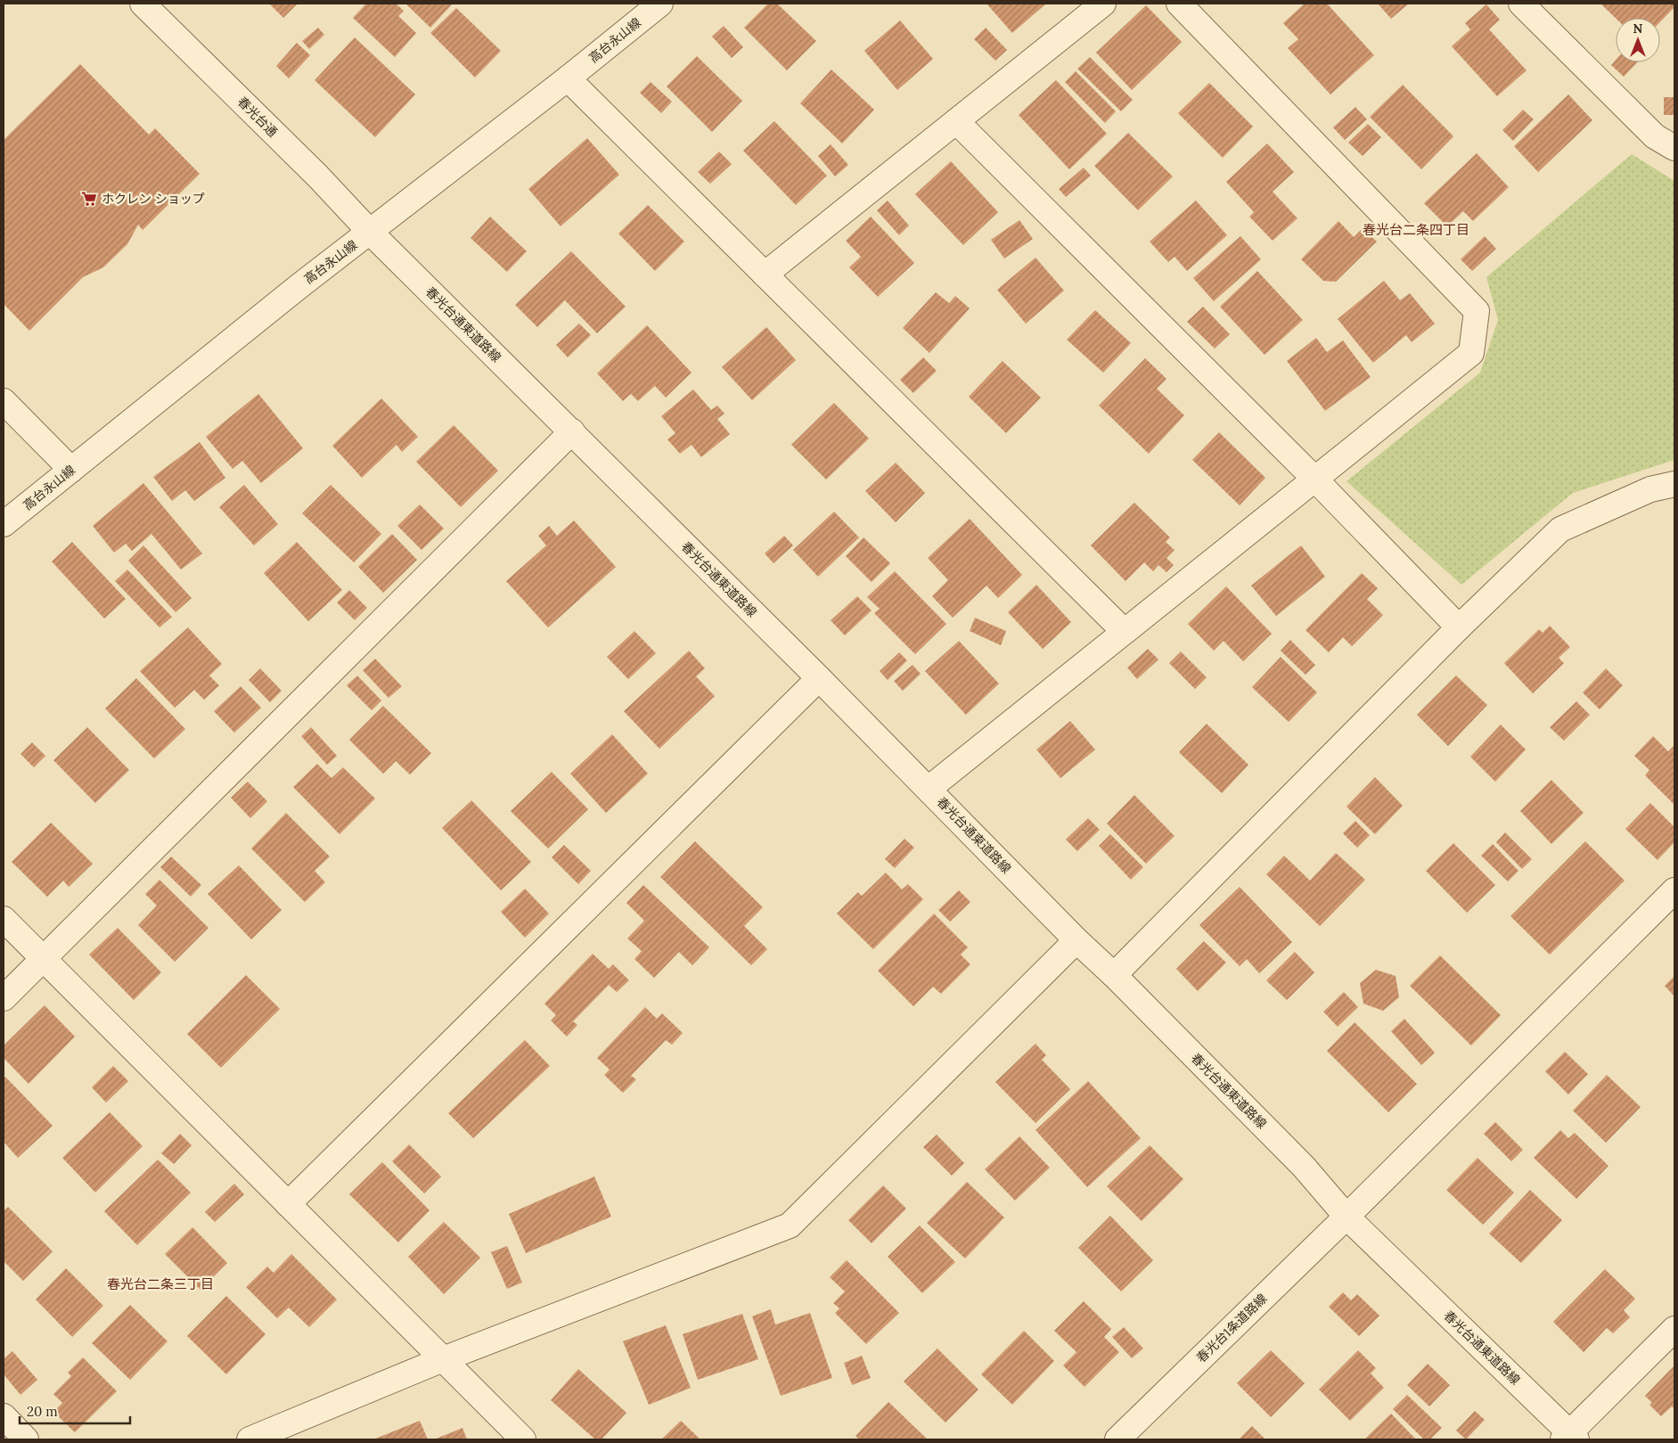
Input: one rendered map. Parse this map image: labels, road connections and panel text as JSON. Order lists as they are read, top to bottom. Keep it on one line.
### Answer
{"streets":{"street":["高台永山線","春光台通","春光台通東道路線","春光台1条道路線"]},"crossings":[["高台永山線","春光台通"],["高台永山線","春光台通東道路線"],["春光台通","春光台通東道路線"],["春光台通東道路線","春光台1条道路線"]],"districts":["春光台二条四丁目","春光台二条三丁目"],"places":{"supermarket":["ホクレン ショップ"]},"scale_bar":"20 m","north":"top"}
